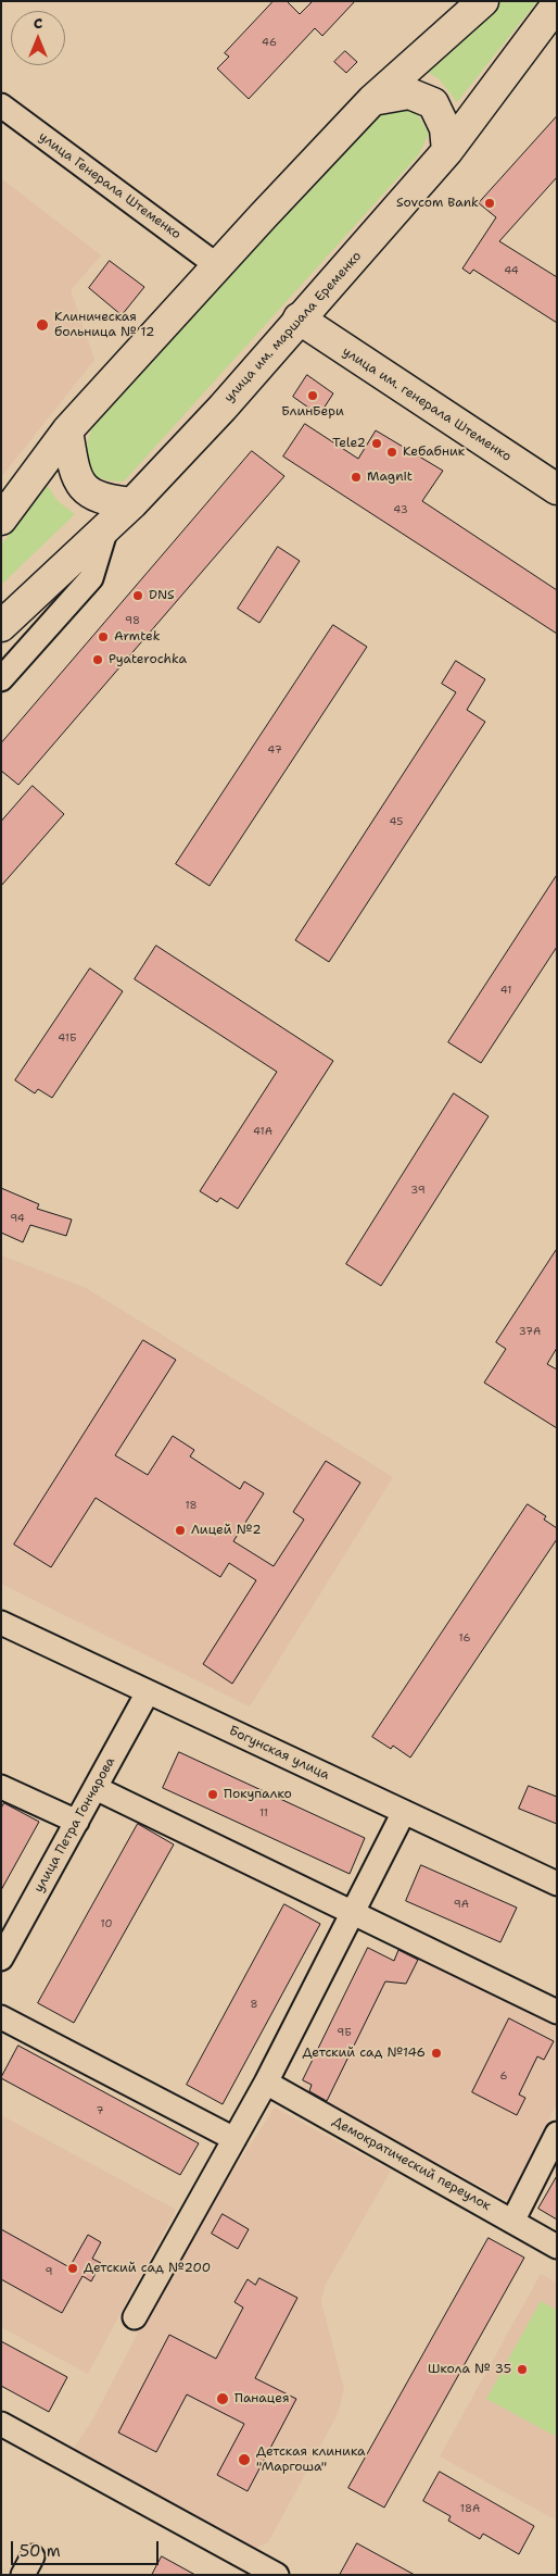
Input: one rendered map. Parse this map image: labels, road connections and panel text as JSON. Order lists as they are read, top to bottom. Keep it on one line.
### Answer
{"streets":{"main road":["улица им. маршала Еременко","улица им. генерала Штеменко"],"street":["улица Генерала Штеменко","Богунская улица","улица Петра Гончарова","Демократический переулок"]},"crossings":[["улица им. маршала Еременко","улица им. генерала Штеменко"],["Богунская улица","улица Петра Гончарова"]],"places":["Sovcom Bank","Клиническая больница № 12","БлинБери","Tele2","Кебабник","Magnit","DNS","Armtek","Pyaterochka","Лицей №2","Покупалко","Детский сад №146","Детский сад №200","Школа № 35","Панацея","Детская клиника \"Маргоша\""],"house_numbers":["46","44","43","98","47","45","41","41Б","41А","39","94","37А","18","16","11","9А","10","8","9Б","6","7","9","18А"],"scale_bar":"50 m","north":"top"}
